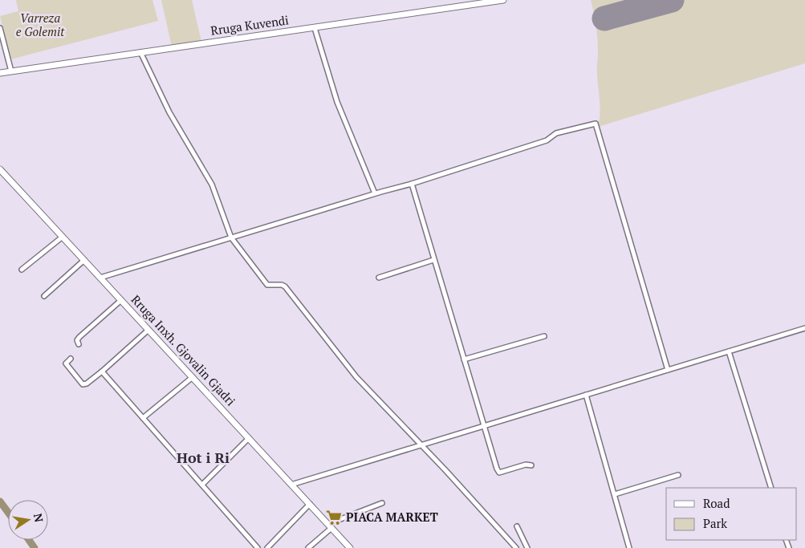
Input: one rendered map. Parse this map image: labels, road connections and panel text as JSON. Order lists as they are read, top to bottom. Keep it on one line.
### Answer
{"streets":{"main road":["Rruga Kuvendi","Rruga Inxh. Gjovalin Gjadri"]},"districts":["Hot i Ri"],"parks":["Varreza e Golemit"],"places":{"supermarket":["PIACA MARKET"]},"legend":["Road","Park"],"north":"right"}
